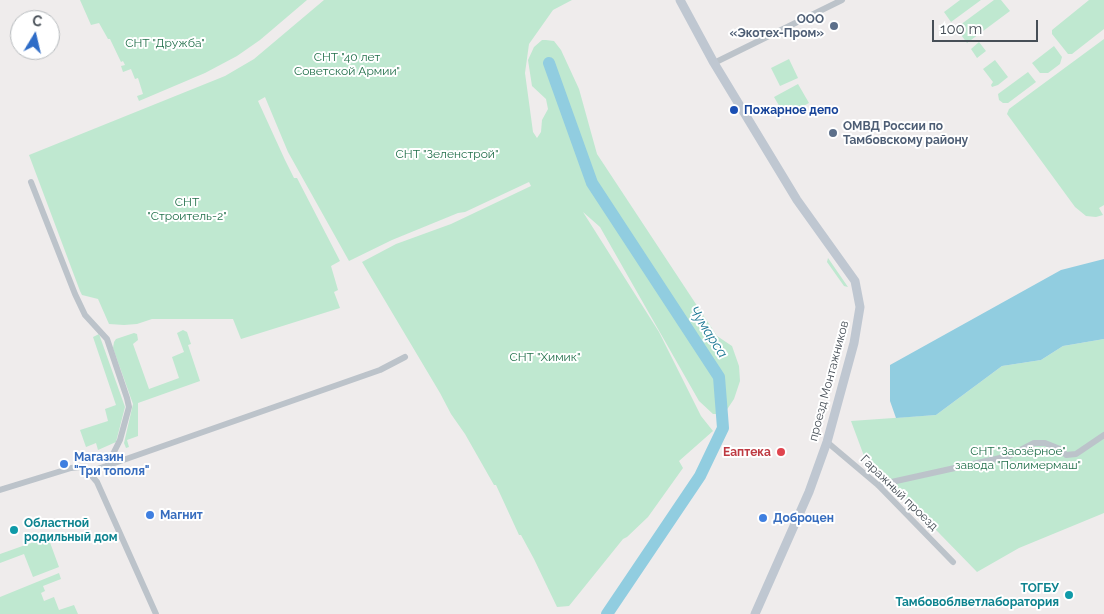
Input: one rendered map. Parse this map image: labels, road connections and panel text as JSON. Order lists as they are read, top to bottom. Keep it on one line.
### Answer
{"streets":{"main road":["проезд Монтажников"],"street":["Гаражный проезд"]},"crossings":[["проезд Монтажников","Гаражный проезд"]],"water":["Чумарса"],"parks":["СНТ \"Дружба\"","СНТ \"40 лет Советской Армии\"","СНТ \"Зеленстрой\"","СНТ \"Строитель-2\"","СНТ \"Химик\"","СНТ \"Заозёрное\" завода \"Полимермаш\""],"places":["ООО «Экотех-Пром»","Пожарное депо","ОМВД России по Тамбовскому району","Еаптека","Магазин \"Три тополя\"","Магнит","Доброцен","Областной родильный дом","ТОГБУ Тамбовоблветлаборатория"],"scale_bar":"100 m","north":"top"}
